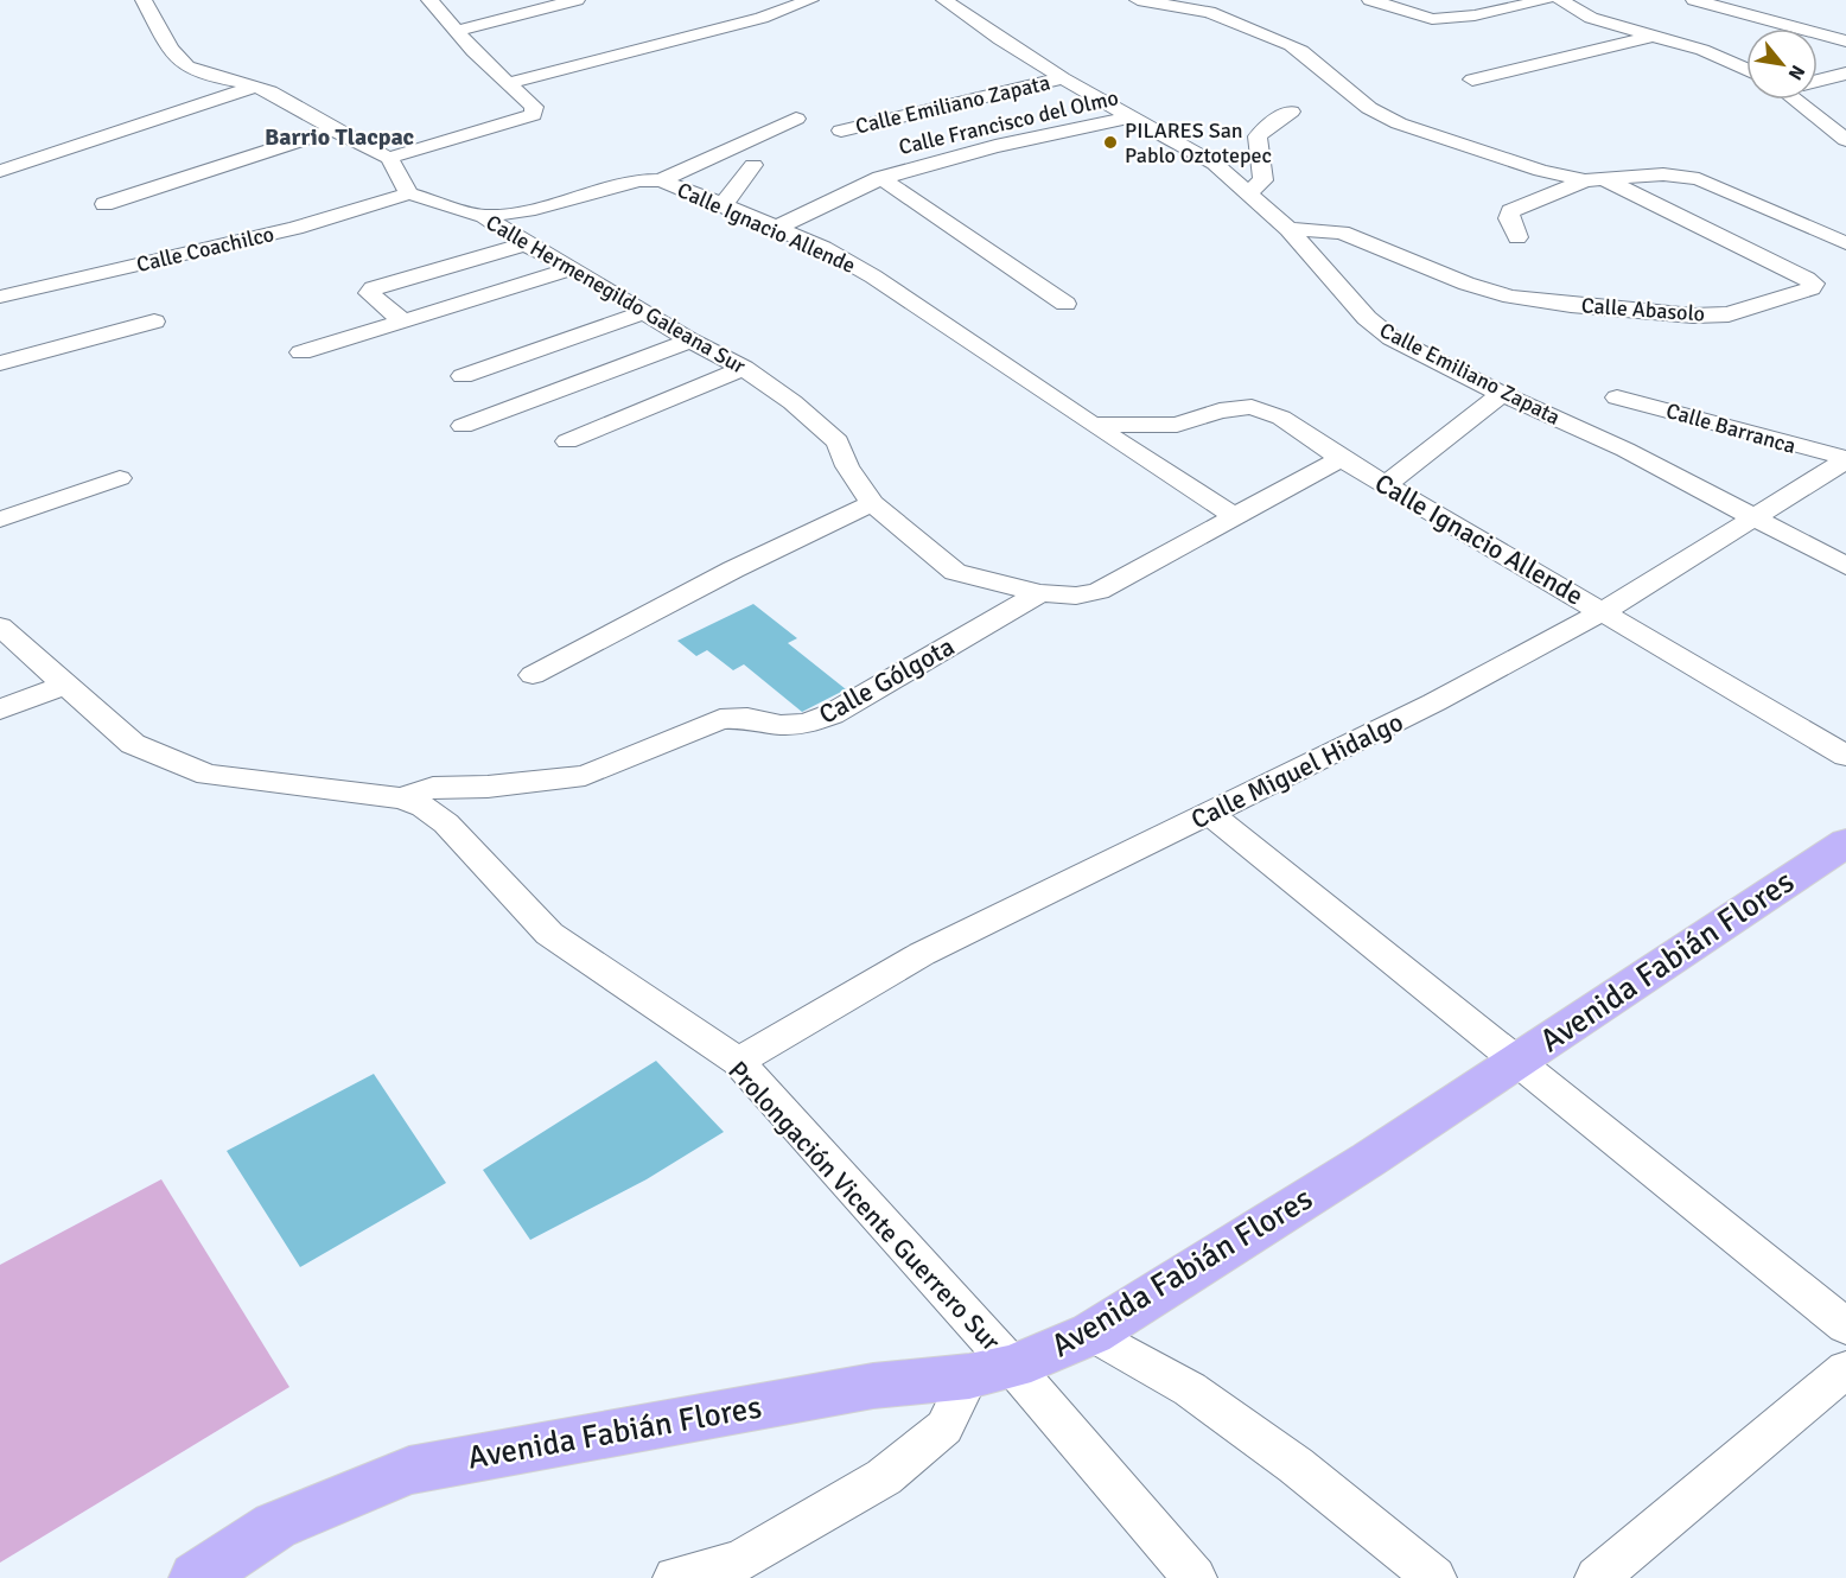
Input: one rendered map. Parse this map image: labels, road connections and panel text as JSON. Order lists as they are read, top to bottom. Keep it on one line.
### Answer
{"streets":{"main road":["Avenida Fabián Flores"],"street":["Calle Emiliano Zapata","Calle Francisco del Olmo","Calle Ignacio Allende","Calle Coachilco","Calle Hermenegildo Galeana Sur","Calle Abasolo","Calle Barranca","Calle Gólgota","Calle Miguel Hidalgo","Prolongación Vicente Guerrero Sur"]},"crossings":[["Calle Emiliano Zapata","Calle Francisco del Olmo"],["Calle Emiliano Zapata","Calle Abasolo"],["Calle Emiliano Zapata","Calle Miguel Hidalgo"],["Calle Francisco del Olmo","Calle Ignacio Allende"],["Calle Ignacio Allende","Calle Hermenegildo Galeana Sur"],["Calle Ignacio Allende","Calle Miguel Hidalgo"],["Calle Coachilco","Calle Hermenegildo Galeana Sur"],["Calle Hermenegildo Galeana Sur","Calle Gólgota"],["Calle Barranca","Calle Miguel Hidalgo"],["Calle Gólgota","Prolongación Vicente Guerrero Sur"],["Calle Miguel Hidalgo","Prolongación Vicente Guerrero Sur"],["Avenida Fabián Flores","Prolongación Vicente Guerrero Sur"]],"districts":["Barrio Tlacpac"],"places":["PILARES San Pablo Oztotepec"],"north":"bottom right"}
